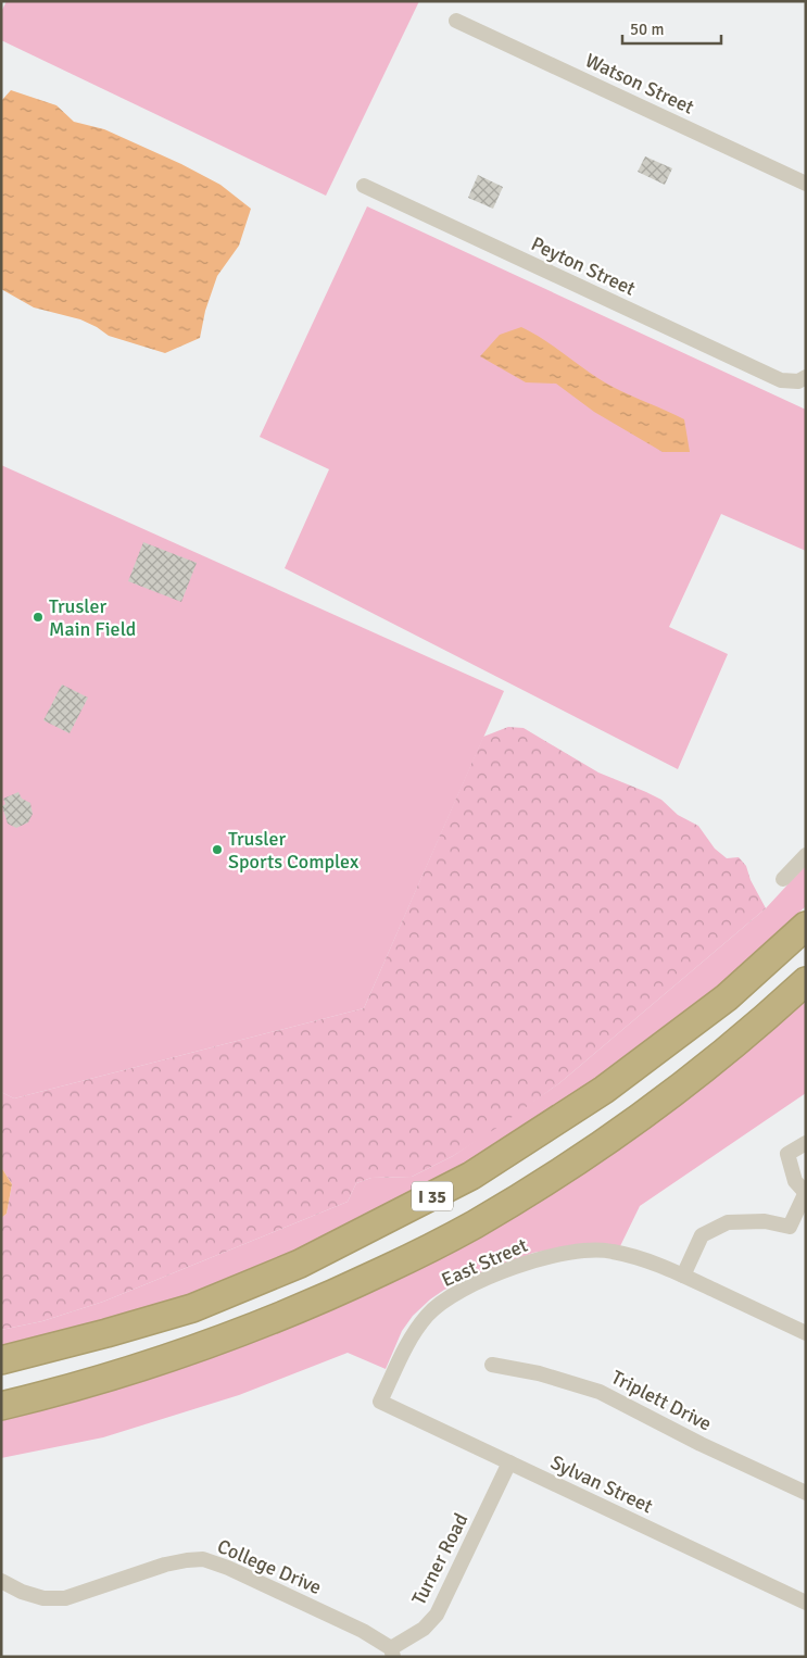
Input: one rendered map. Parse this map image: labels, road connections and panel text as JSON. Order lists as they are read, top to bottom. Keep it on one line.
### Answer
{"streets":{"highway":["I 35"],"street":["Watson Street","Peyton Street","East Street","Triplett Drive","Sylvan Street","Turner Road","College Drive"]},"crossings":[["East Street","Sylvan Street"],["Sylvan Street","Turner Road"],["Turner Road","College Drive"]],"places":["Trusler Main Field","Trusler Sports Complex"],"scale_bar":"50 m"}
